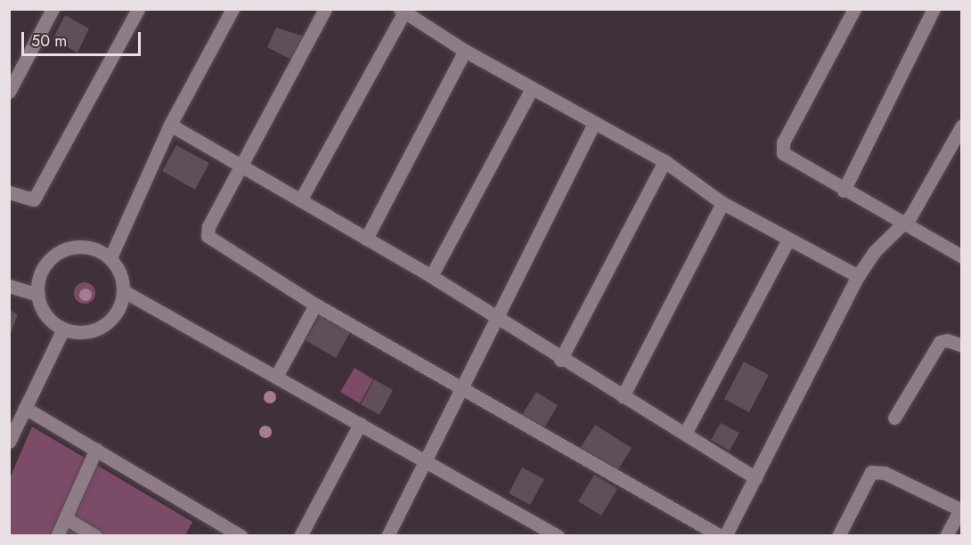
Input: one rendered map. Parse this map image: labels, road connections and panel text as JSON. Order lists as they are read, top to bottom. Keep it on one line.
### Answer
{"scale_bar":"50 m"}
